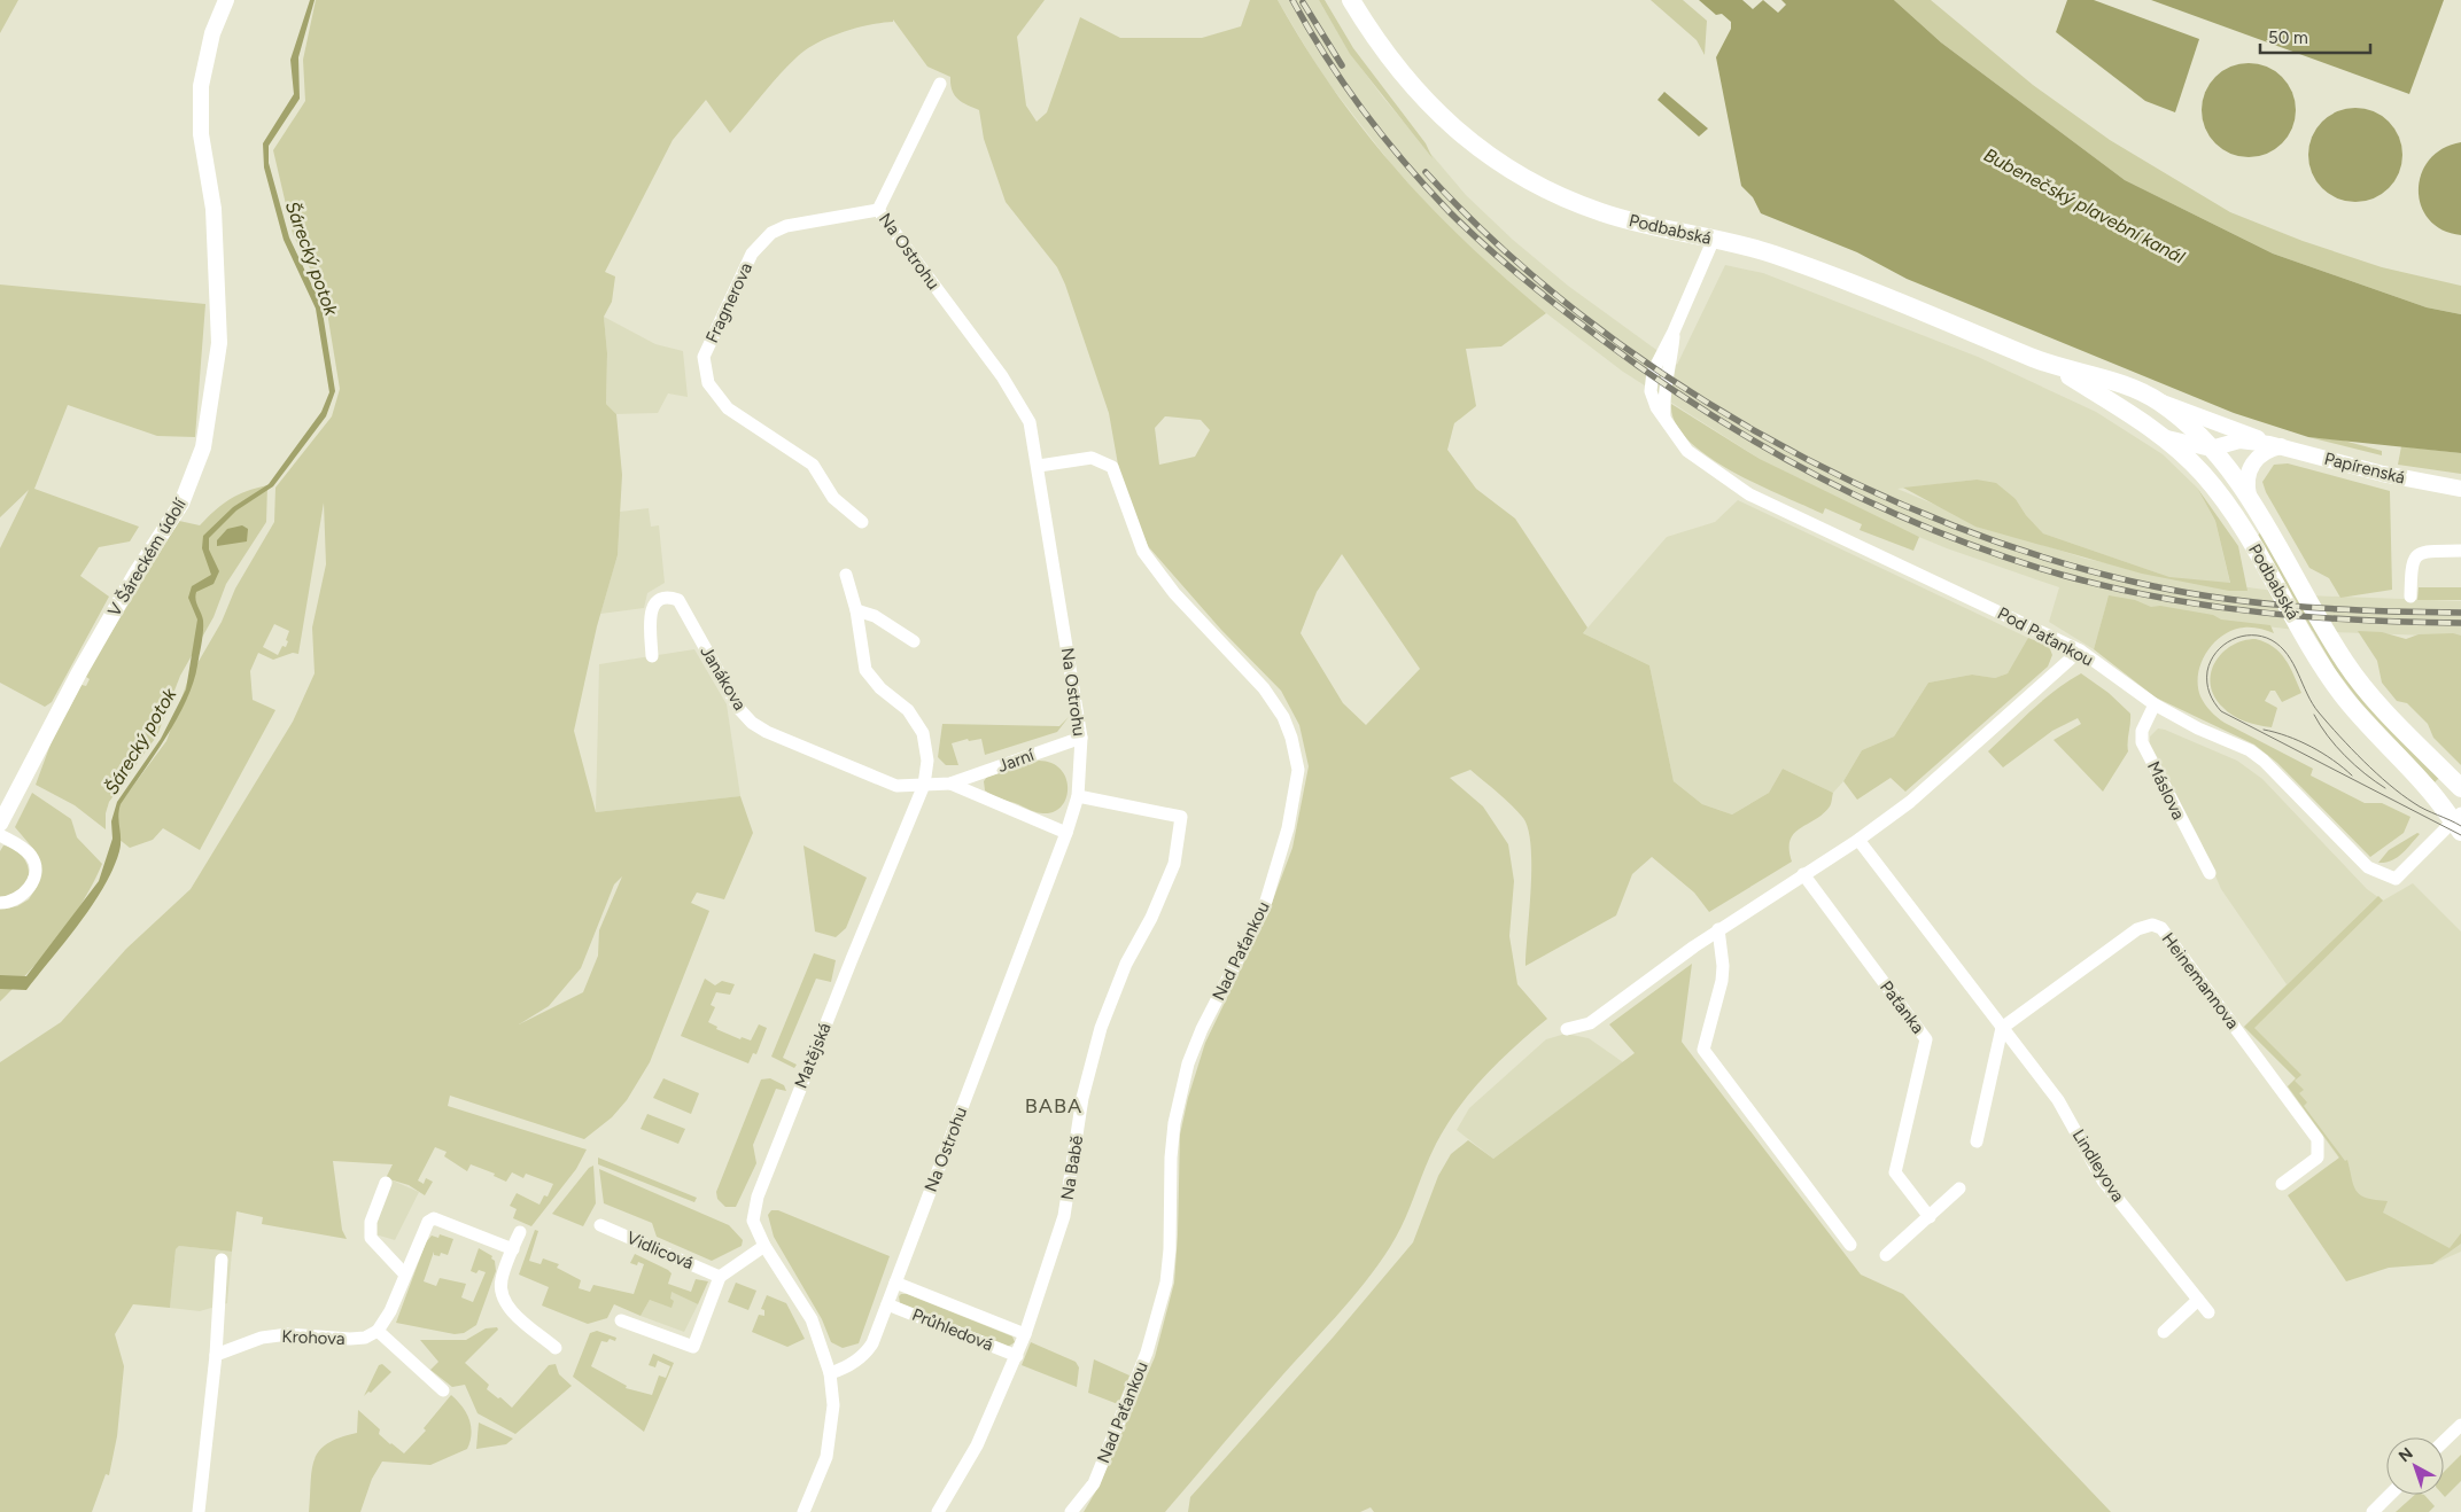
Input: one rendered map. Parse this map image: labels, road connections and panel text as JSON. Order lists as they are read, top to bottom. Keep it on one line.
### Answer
{"streets":{"main road":["Podbabská"],"street":["Na Ostrohu","Fragnerova","Papírenská","V Šáreckém údolí","Pod Paťankou","Janákova","Jarní","Máslova","Nad Paťankou","Heinemannova","Paťanka","Matějská","Lindleyova","Na Babě","Vidlicová","Průhledová","Krohova"]},"crossings":[["Podbabská","Papírenská"],["Podbabská","Pod Paťankou"],["Na Ostrohu","Fragnerova"],["Na Ostrohu","Jarní"],["Na Ostrohu","Nad Paťankou"],["Na Ostrohu","Matějská"],["Na Ostrohu","Na Babě"],["Na Ostrohu","Průhledová"],["Pod Paťankou","Máslova"],["Janákova","Jarní"],["Janákova","Matějská"],["Jarní","Matějská"],["Heinemannova","Lindleyova"],["Na Babě","Průhledová"]],"districts":["BABA"],"water":["Bubenečský plavební kanál","Šárecký potok"],"scale_bar":"50 m","north":"top left"}
